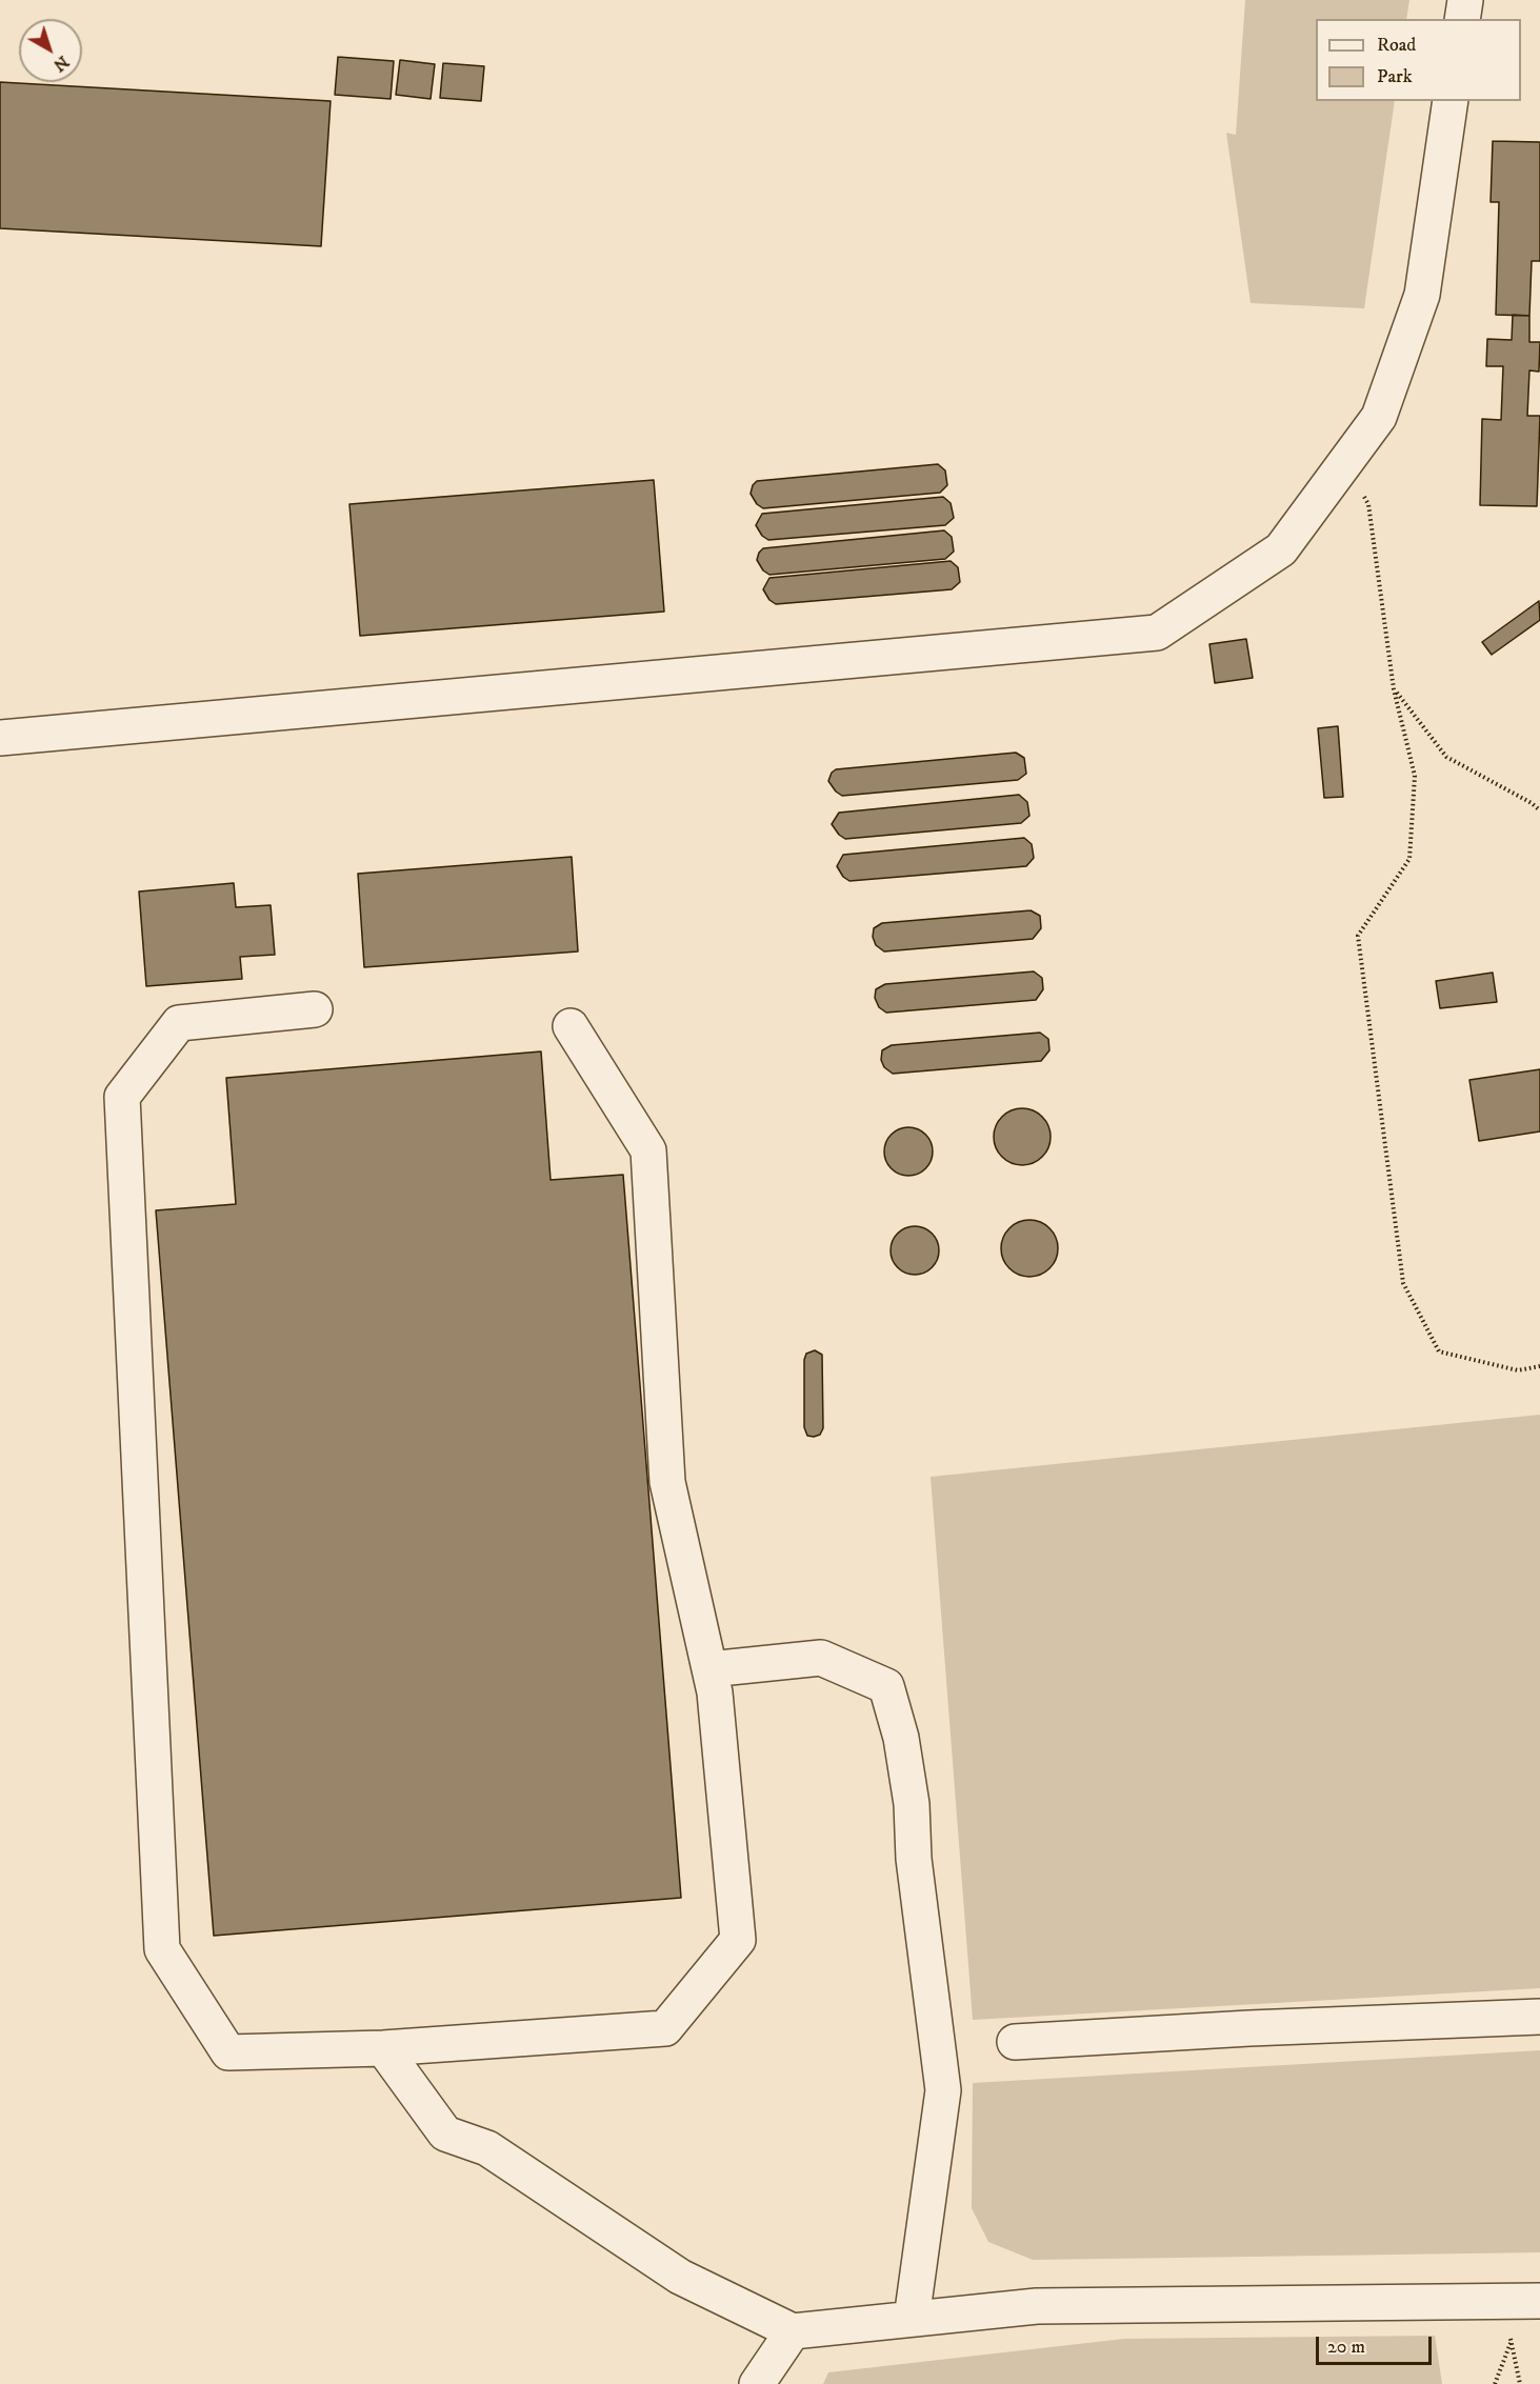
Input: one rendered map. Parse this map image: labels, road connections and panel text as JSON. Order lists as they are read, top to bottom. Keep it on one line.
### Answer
{"legend":["Road","Park"],"scale_bar":"20 m","north":"bottom right"}
